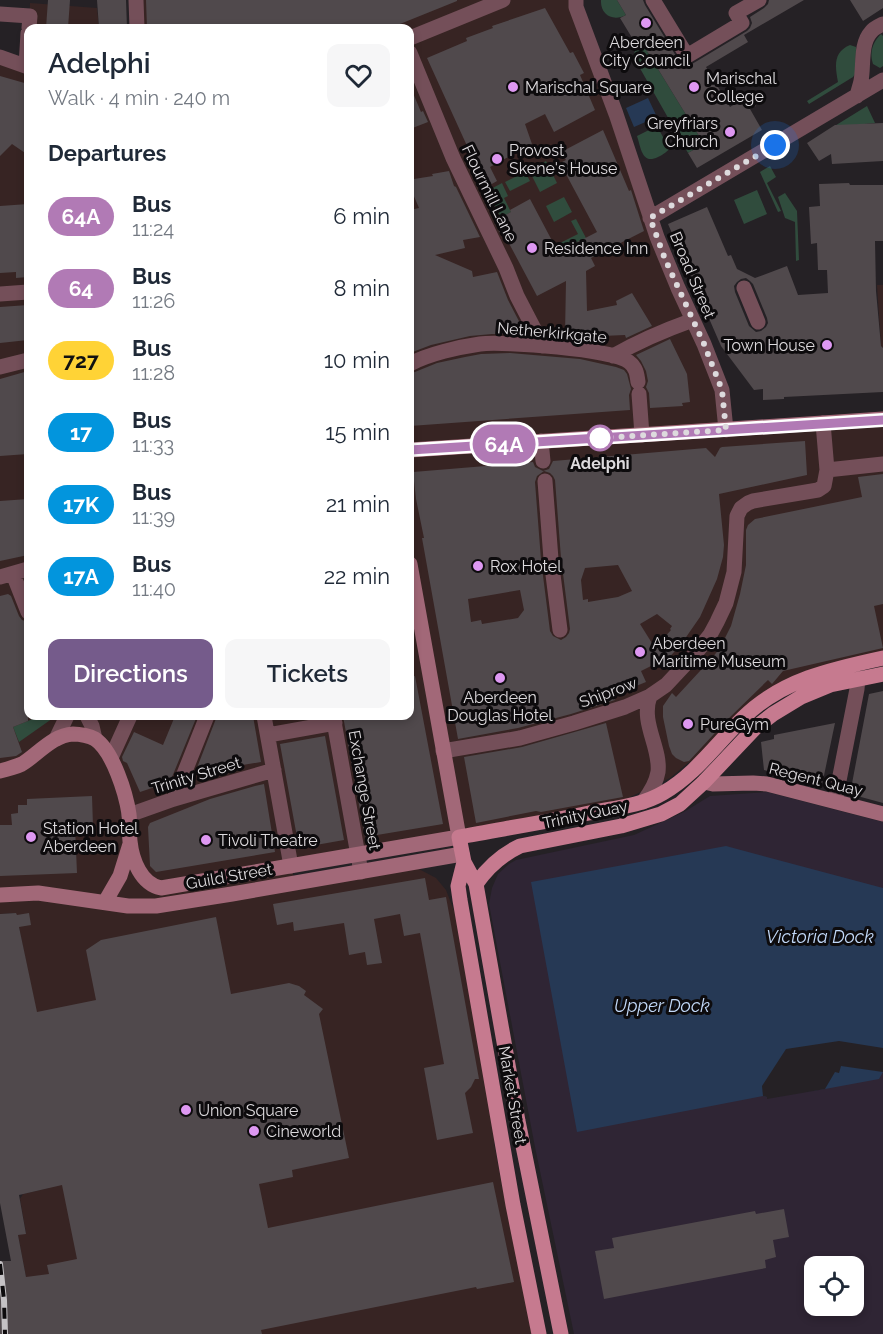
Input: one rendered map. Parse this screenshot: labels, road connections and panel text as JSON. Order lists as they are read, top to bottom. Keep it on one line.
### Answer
{"streets":{"main road":["Trinity Quay","Market Street"],"street":["Flourmill Lane","Broad Street","Netherkirkgate","Shiprow","Trinity Street","Regent Quay","Exchange Street","Guild Street"]},"crossings":[["Flourmill Lane","Netherkirkgate"],["Broad Street","Netherkirkgate"],["Shiprow","Market Street"],["Regent Quay","Trinity Quay"],["Exchange Street","Guild Street"],["Trinity Quay","Guild Street"],["Trinity Quay","Market Street"],["Guild Street","Market Street"]],"water":["Victoria Dock","Upper Dock"],"places":["Aberdeen City Council","Marischal Square","Marischal College","Greyfriars Church","Provost Skene's House","Residence Inn","Town House","Adelphi","Rox Hotel","Aberdeen Maritime Museum","Aberdeen Douglas Hotel","PureGym","Station Hotel Aberdeen","Tivoli Theatre","Union Square","Cineworld"],"lines":["bus line 64A"],"page":{"on_map":"64A","heading":[["Adelphi","Walk · 4 min · 240 m"],"Departures"],"list":[{"mark":"64A","name":"Bus","note":"11:24","value":"6 min"},{"mark":"64","name":"Bus","note":"11:26","value":"8 min"},{"mark":"727","name":"Bus","note":"11:28","value":"10 min"},{"mark":"17","name":"Bus","note":"11:33","value":"15 min"},{"mark":"17K","name":"Bus","note":"11:39","value":"21 min"},{"mark":"17A","name":"Bus","note":"11:40","value":"22 min"}],"buttons":["Directions","Tickets"]}}
